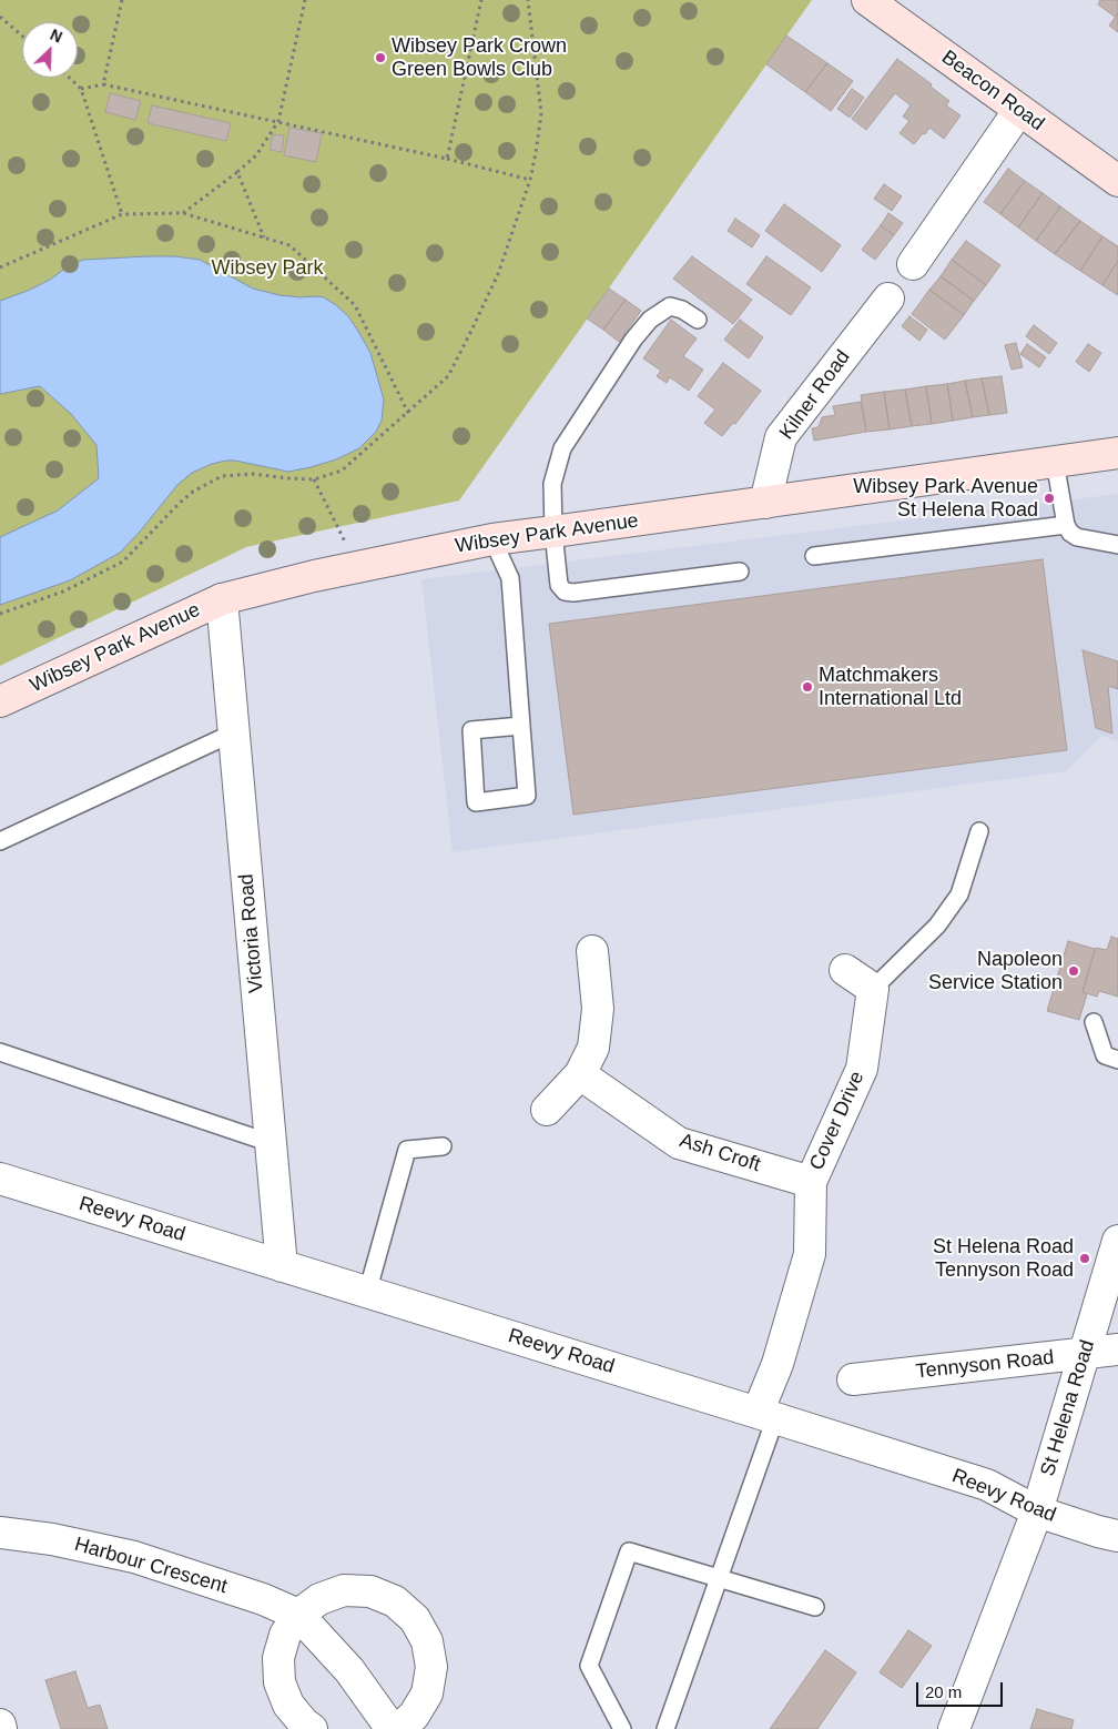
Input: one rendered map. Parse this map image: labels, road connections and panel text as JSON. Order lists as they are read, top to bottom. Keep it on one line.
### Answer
{"streets":{"street":["Beacon Road","Kilner Road","Wibsey Park Avenue","Victoria Road","Cover Drive","Ash Croft","Reevy Road","Tennyson Road","St Helena Road","Harbour Crescent"]},"crossings":[["Kilner Road","Wibsey Park Avenue"],["Wibsey Park Avenue","Victoria Road"],["Victoria Road","Reevy Road"],["Cover Drive","Ash Croft"],["Cover Drive","Reevy Road"],["Reevy Road","St Helena Road"],["Tennyson Road","St Helena Road"]],"parks":["Wibsey Park"],"places":["Wibsey Park Crown Green Bowls Club","Wibsey Park Avenue St Helena Road","Matchmakers International Ltd","Napoleon Service Station","St Helena Road Tennyson Road"],"scale_bar":"20 m","north":"top right"}
